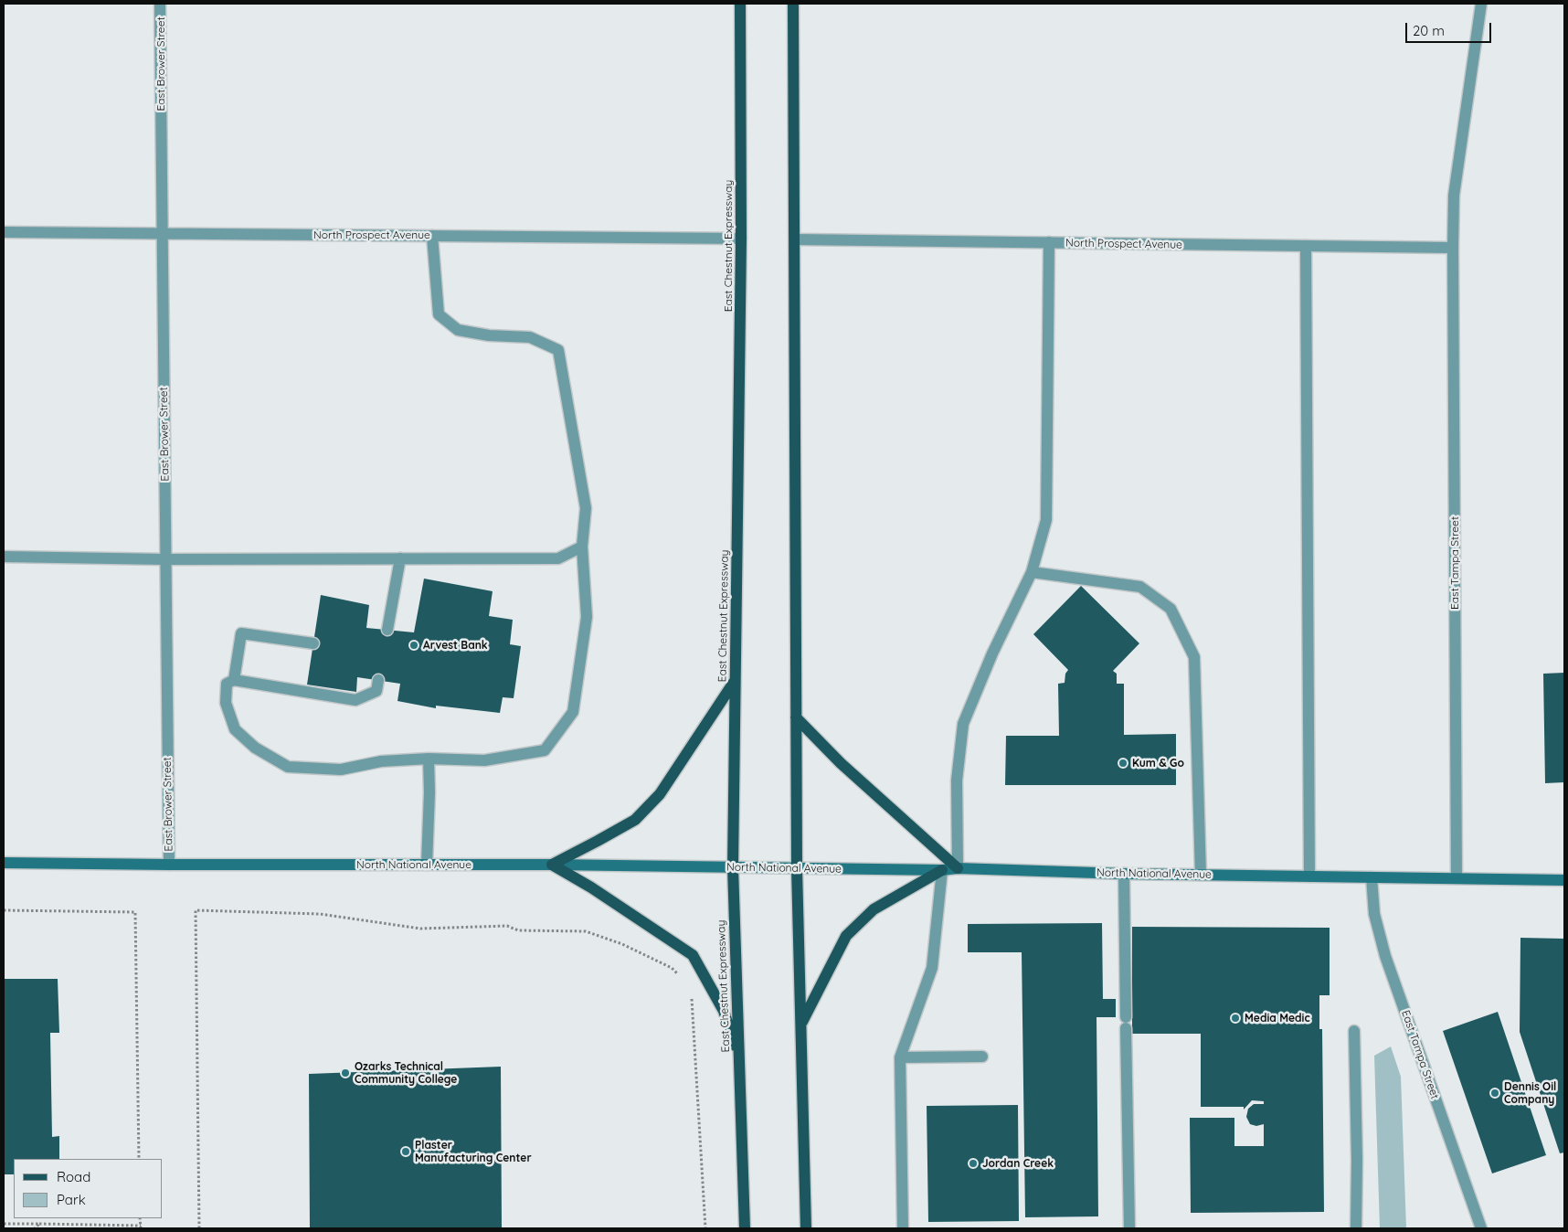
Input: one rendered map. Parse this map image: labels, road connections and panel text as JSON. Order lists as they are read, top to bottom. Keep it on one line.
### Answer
{"streets":{"main road":["East Chestnut Expressway","North National Avenue"],"street":["East Brower Street","North Prospect Avenue","East Tampa Street"]},"crossings":[["East Brower Street","North Prospect Avenue"],["East Brower Street","North National Avenue"],["North Prospect Avenue","East Chestnut Expressway"],["North Prospect Avenue","East Tampa Street"],["East Chestnut Expressway","North National Avenue"],["East Tampa Street","North National Avenue"]],"places":["Arvest Bank","Kum & Go","Media Medic","Ozarks Technical Community College","Dennis Oil Company","Plaster Manufacturing Center","Jordan Creek"],"legend":["Road","Park"],"scale_bar":"20 m"}
